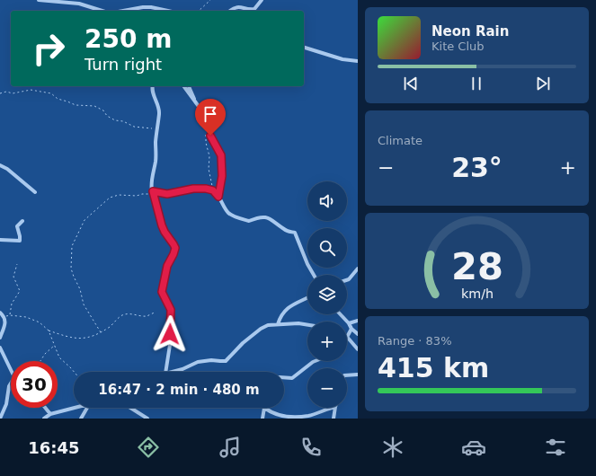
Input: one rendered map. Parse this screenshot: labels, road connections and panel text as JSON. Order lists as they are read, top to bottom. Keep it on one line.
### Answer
{"page":{"turn":["250 m","Turn right"],"song":["Neon Rain","Kite Club"],"tile":["Climate",["Range · 83%","415 km"]],"heat":["−","23°","+"],"map_buttons":["+","−"],"limit":"30","trip":"16:47 · 2 min · 480 m","tabs":"16:45","gauge":["28","km/h"]}}
